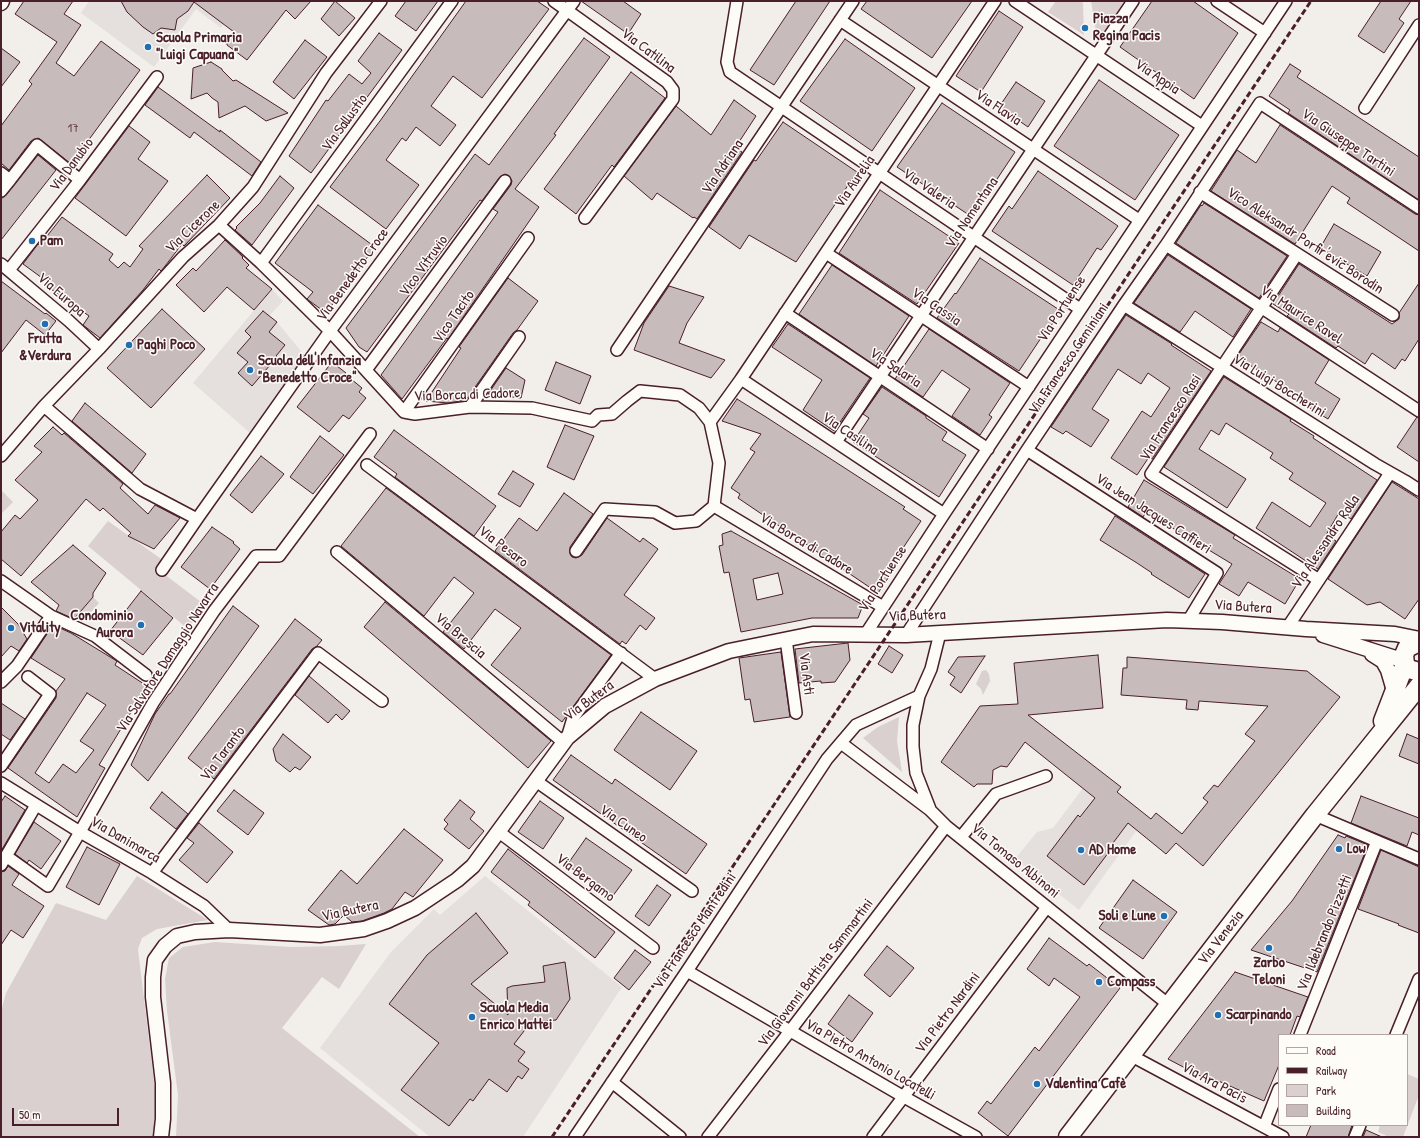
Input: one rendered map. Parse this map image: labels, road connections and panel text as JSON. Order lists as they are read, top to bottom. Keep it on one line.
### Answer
{"streets":{"main road":["Via Venezia"],"street":["Via Catilina","Via Appia","Via Flavia","Via Sallustio","Via Giuseppe Tartini","Via Danubio","Via Adriana","Via Aurelia","Via Valeria","Via Nomentana","Via Cicerone","Vico Aleksandr Porfir'evič Borodin","Vico Vitruvio","Via Benedetto Croce","Via Europa","Via Cassia","Via Portuense","Via Maurice Ravel","Vico Tacito","Via Francesco Geminiani","Via Salaria","Via Luigi Boccherini","Via Borca di Cadore","Via Francesco Rasi","Via Casilina","Via Jean Jacques Caffieri","Via Alessandro Rolla","Via Pesaro","Via Butera","Via Brescia","Via Salvatore Damaggio Navarra","Via Asti","Via Taranto","Via Cuneo","Via Danimarca","Via Tomaso Albinoni","Via Bergamo","Via Francesco Manfredini","Via Ildebrando Pizzetti","Via Giovanni Battista Sammartini","Via Pietro Nardini","Via Pietro Antonio Locatelli","Via Ara Pacis"]},"crossings":[["Via Catilina","Via Benedetto Croce"],["Via Appia","Via Nomentana"],["Via Appia","Via Portuense"],["Via Flavia","Via Adriana"],["Via Flavia","Via Aurelia"],["Via Flavia","Via Nomentana"],["Via Flavia","Via Portuense"],["Via Sallustio","Via Borca di Cadore"],["Via Giuseppe Tartini","Via Francesco Geminiani"],["Via Danubio","Via Europa"],["Via Adriana","Via Valeria"],["Via Aurelia","Via Valeria"],["Via Aurelia","Via Cassia"],["Via Aurelia","Via Salaria"],["Via Aurelia","Via Borca di Cadore"],["Via Aurelia","Via Casilina"],["Via Valeria","Via Nomentana"],["Via Valeria","Via Portuense"],["Via Nomentana","Via Cassia"],["Via Nomentana","Via Salaria"],["Via Nomentana","Via Casilina"],["Via Cicerone","Via Europa"],["Via Cicerone","Via Borca di Cadore"],["Vico Aleksandr Porfir'evič Borodin","Via Francesco Geminiani"],["Vico Aleksandr Porfir'evič Borodin","Via Francesco Rasi"],["Vico Vitruvio","Via Borca di Cadore"],["Via Benedetto Croce","Via Borca di Cadore"],["Via Cassia","Via Portuense"],["Via Portuense","Via Salaria"],["Via Portuense","Via Borca di Cadore"],["Via Portuense","Via Casilina"],["Via Portuense","Via Butera"],["Via Maurice Ravel","Via Francesco Geminiani"],["Via Maurice Ravel","Via Francesco Rasi"],["Vico Tacito","Via Borca di Cadore"],["Via Francesco Geminiani","Via Luigi Boccherini"],["Via Francesco Geminiani","Via Jean Jacques Caffieri"],["Via Francesco Geminiani","Via Butera"],["Via Luigi Boccherini","Via Francesco Rasi"],["Via Luigi Boccherini","Via Alessandro Rolla"],["Via Francesco Rasi","Via Alessandro Rolla"],["Via Jean Jacques Caffieri","Via Butera"],["Via Alessandro Rolla","Via Butera"],["Via Pesaro","Via Butera"],["Via Butera","Via Brescia"],["Via Butera","Via Asti"],["Via Butera","Via Cuneo"],["Via Butera","Via Danimarca"],["Via Butera","Via Bergamo"],["Via Salvatore Damaggio Navarra","Via Danimarca"],["Via Taranto","Via Danimarca"],["Via Tomaso Albinoni","Via Francesco Manfredini"],["Via Tomaso Albinoni","Via Venezia"],["Via Tomaso Albinoni","Via Giovanni Battista Sammartini"],["Via Tomaso Albinoni","Via Pietro Nardini"],["Via Francesco Manfredini","Via Pietro Antonio Locatelli"],["Via Venezia","Via Ara Pacis"],["Via Giovanni Battista Sammartini","Via Pietro Antonio Locatelli"],["Via Pietro Nardini","Via Pietro Antonio Locatelli"]],"places":["Piazza Regina Pacis","Scuola Primaria \"Luigi Capuana\"","Pam","Frutta &Verdura","Paghi Poco","Scuola dell'Infanzia \"Benedetto Croce\"","Condominio Aurora","Vitality","Low","AD Home","Soli e Lune","Zarbo Teloni","Compass","Scarpinando","Scuola Media Enrico Mattei","Valentina Cafè"],"house_numbers":["17"],"legend":["Road","Railway","Park","Building"],"scale_bar":"50 m"}
